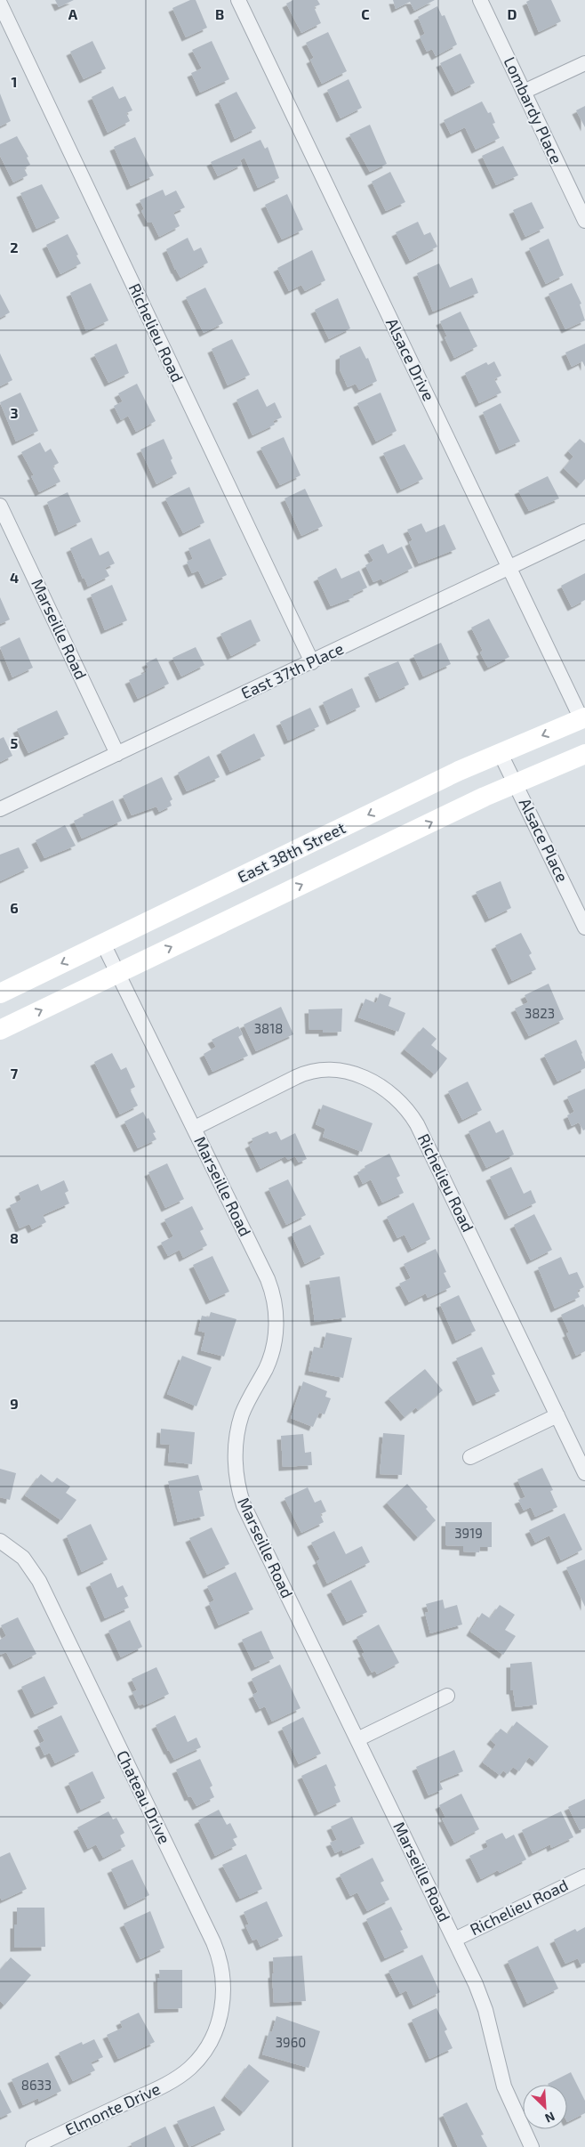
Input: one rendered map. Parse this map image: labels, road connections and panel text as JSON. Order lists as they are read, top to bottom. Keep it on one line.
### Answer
{"streets":{"main road":["East 38th Street"],"street":["Lombardy Place","Richelieu Road","Alsace Drive","Marseille Road","East 37th Place","Alsace Place","Chateau Drive","Elmonte Drive"]},"crossings":[["Richelieu Road","Marseille Road"],["Richelieu Road","East 37th Place"],["Alsace Drive","East 37th Place"],["Alsace Drive","East 38th Street"],["Marseille Road","East 37th Place"],["Marseille Road","East 38th Street"],["Alsace Place","East 38th Street"],["Chateau Drive","Elmonte Drive"]],"house_numbers":["3823","3818","3919","3960","8633"],"north":"bottom right","grid":{"columns":["A","B","C","D"],"rows":["1","2","3","4","5","6","7","8","9"]}}
